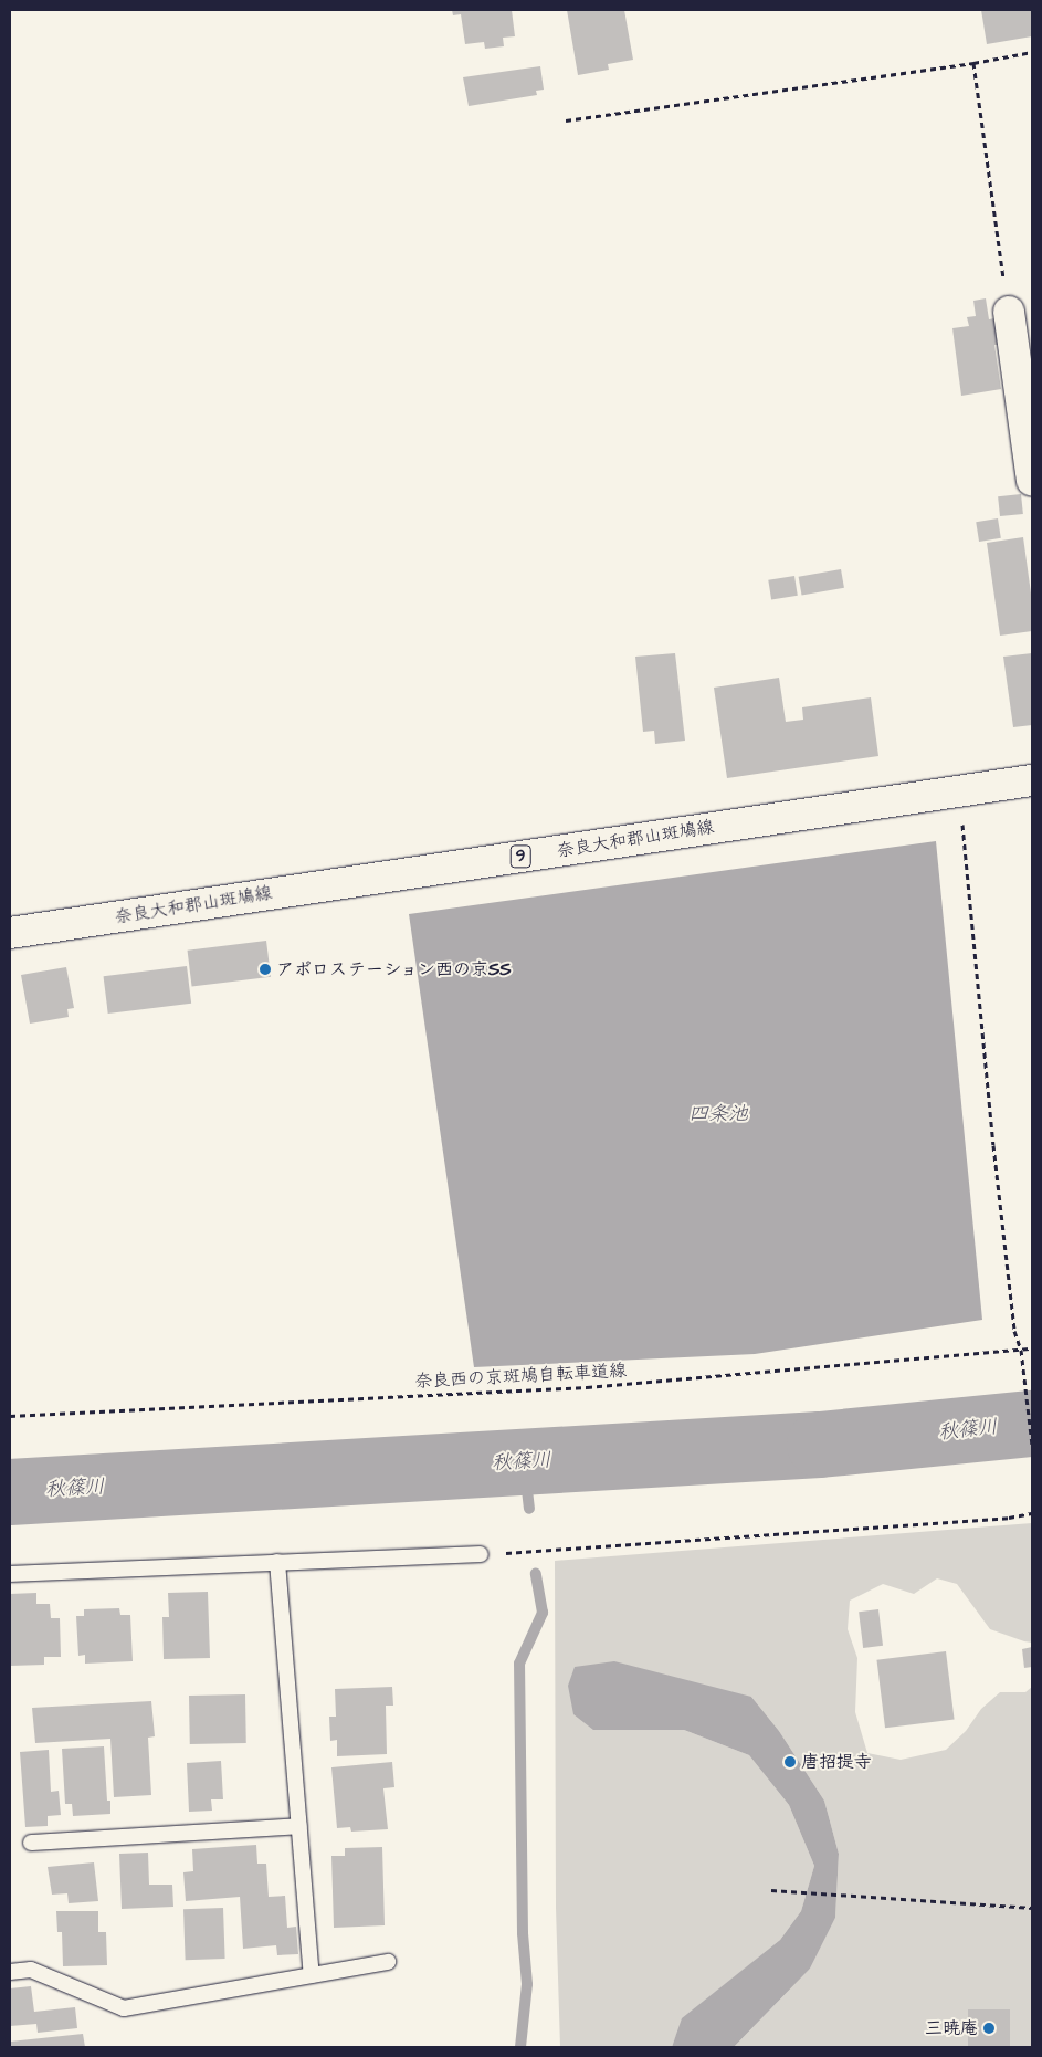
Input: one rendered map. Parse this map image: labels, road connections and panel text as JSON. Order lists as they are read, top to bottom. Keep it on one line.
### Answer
{"streets":{"main road":["奈良大和郡山斑鳩線","9"],"path":["奈良西の京斑鳩自転車道線"]},"water":["四条池","秋篠川"],"places":["アポロステーション西の京SS","唐招提寺","三暁庵"]}
